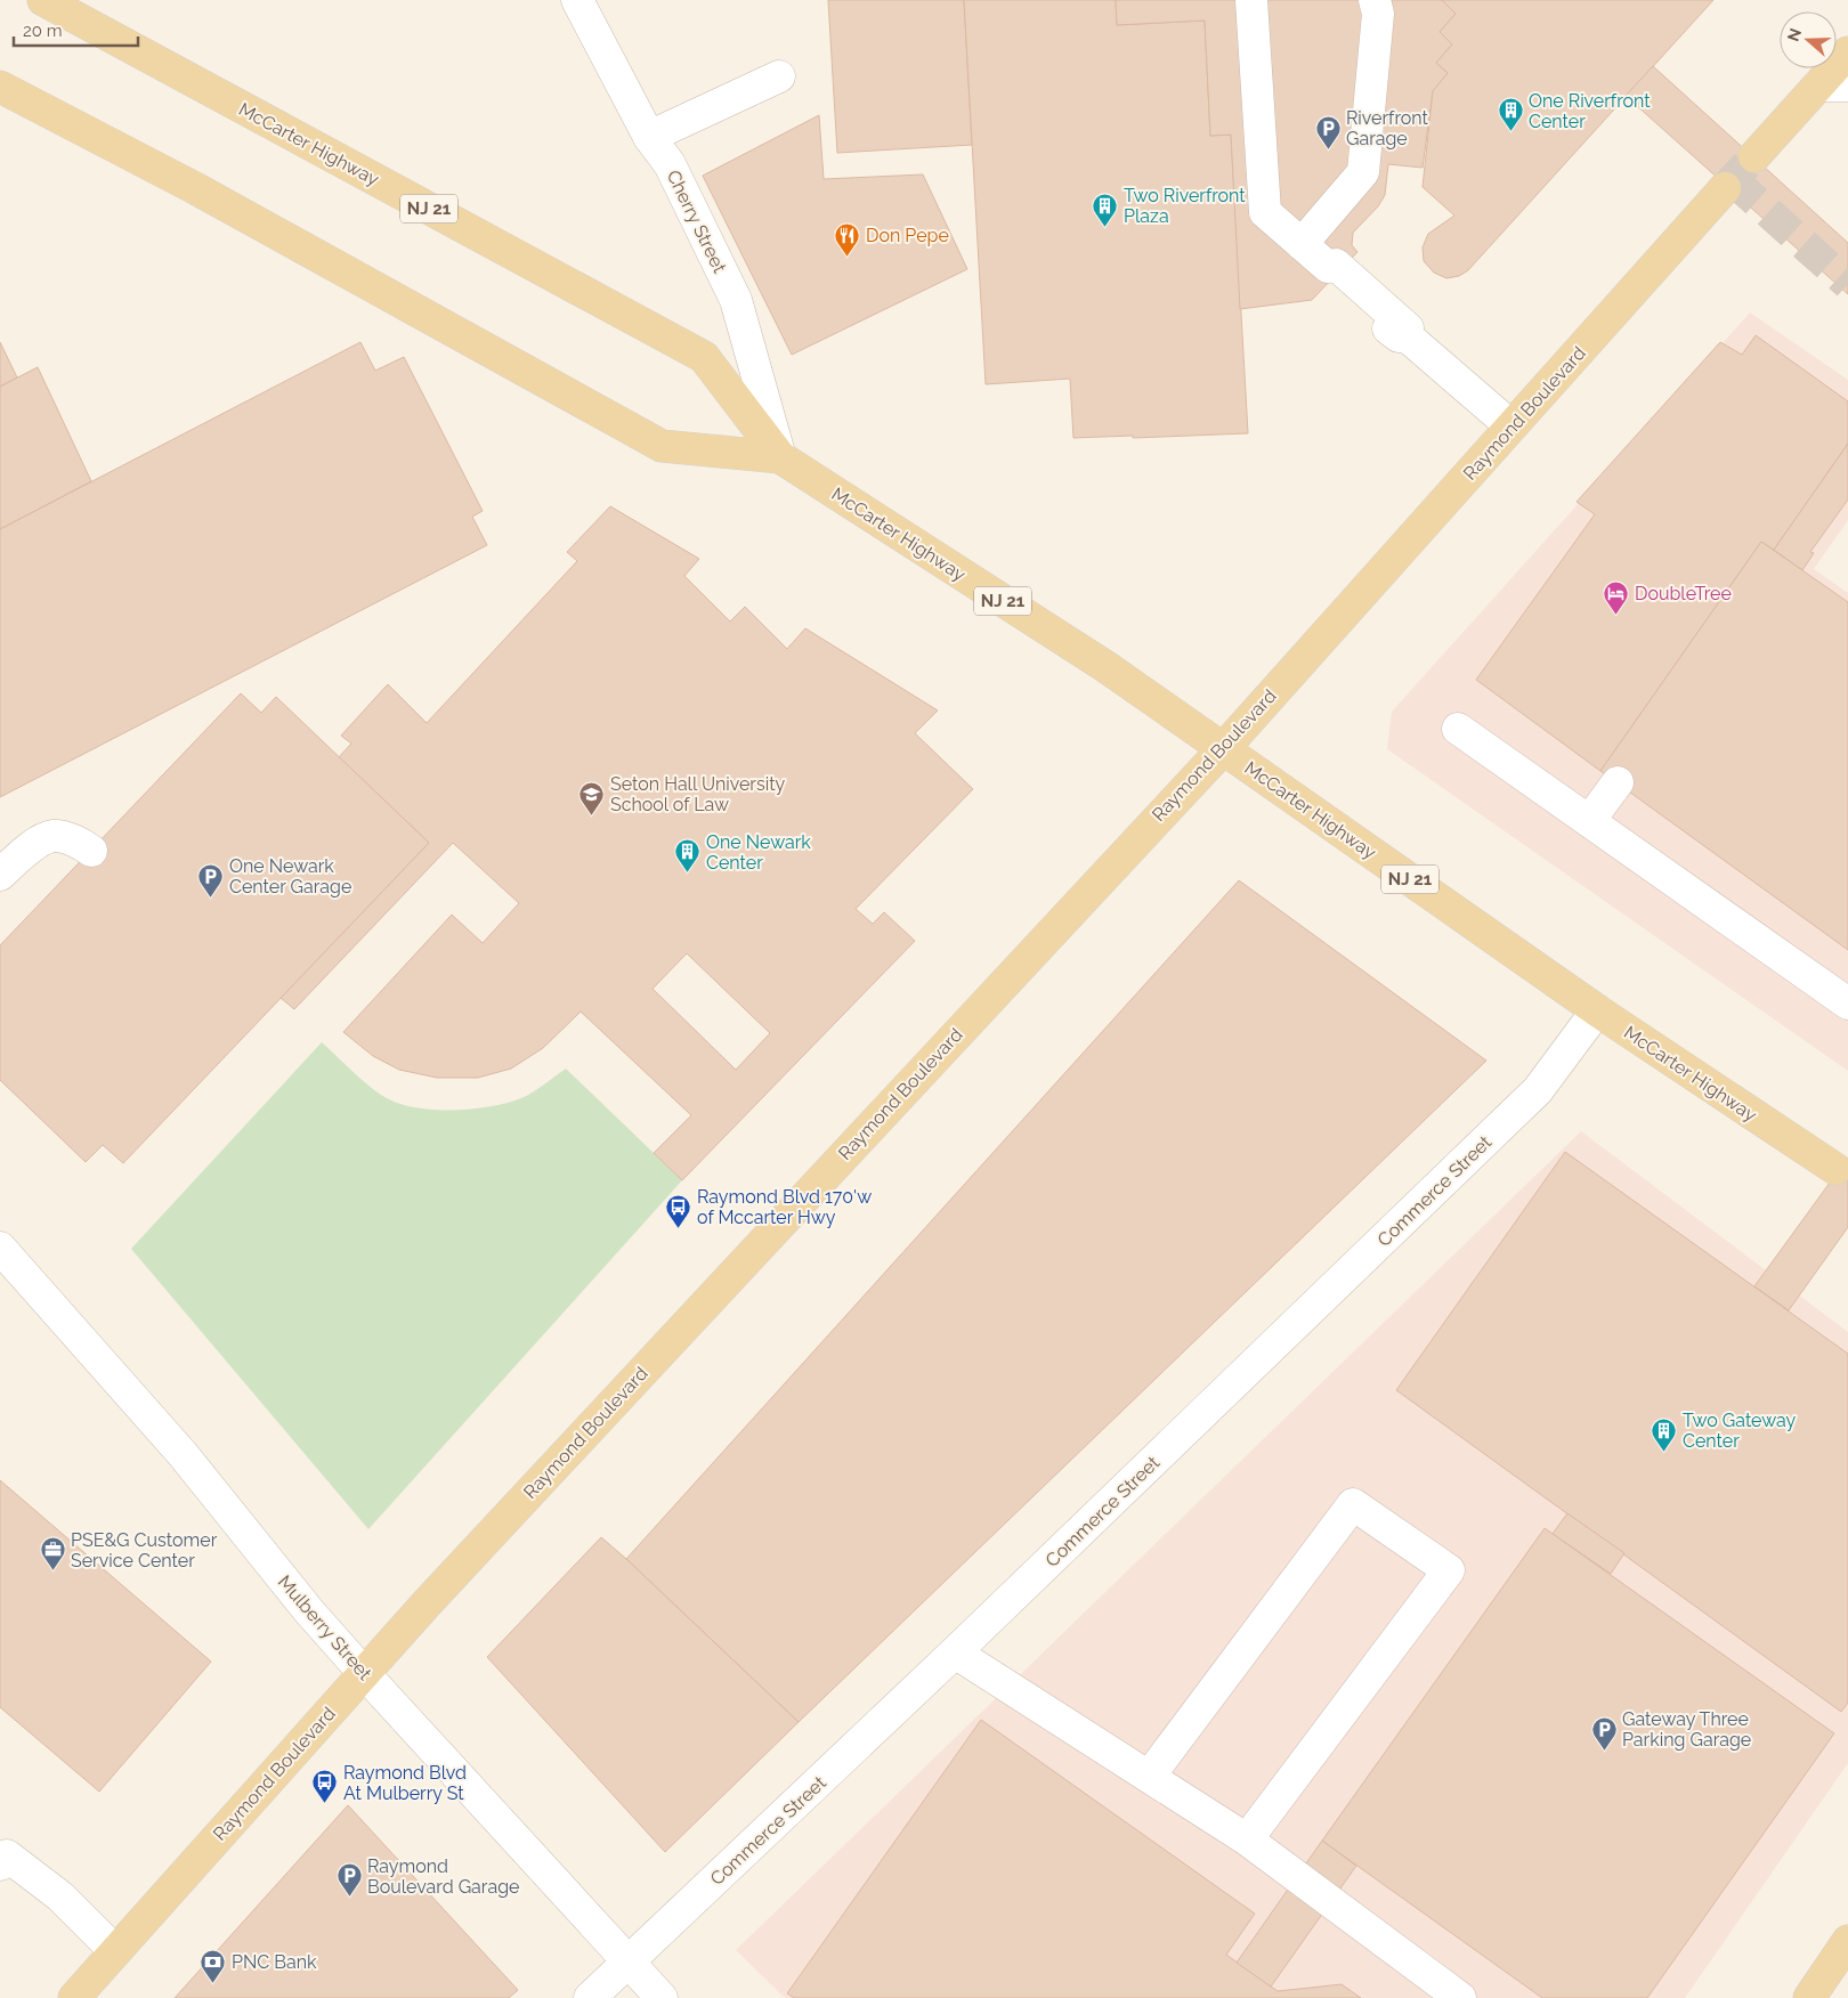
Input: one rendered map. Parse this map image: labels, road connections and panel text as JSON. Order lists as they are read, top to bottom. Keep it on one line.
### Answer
{"streets":{"main road":["McCarter Highway","NJ 21","Raymond Boulevard"],"street":["Cherry Street","Commerce Street","Mulberry Street"]},"crossings":[["McCarter Highway","Cherry Street"],["McCarter Highway","Raymond Boulevard"],["McCarter Highway","Commerce Street"],["Raymond Boulevard","Mulberry Street"],["Commerce Street","Mulberry Street"]],"places":{"building":["One Riverfront Center","Two Riverfront Plaza","One Newark Center","Two Gateway Center"],"parking":["Riverfront Garage","One Newark Center Garage","Gateway Three Parking Garage","Raymond Boulevard Garage"],"restaurant":["Don Pepe"],"hotel":["DoubleTree"],"school or university":["Seton Hall University School of Law"],"bus stop":["Raymond Blvd 170'w of Mccarter Hwy","Raymond Blvd At Mulberry St"],"office":["PSE&G Customer Service Center"],"bank":["PNC Bank"]},"scale_bar":"20 m","north":"left"}
